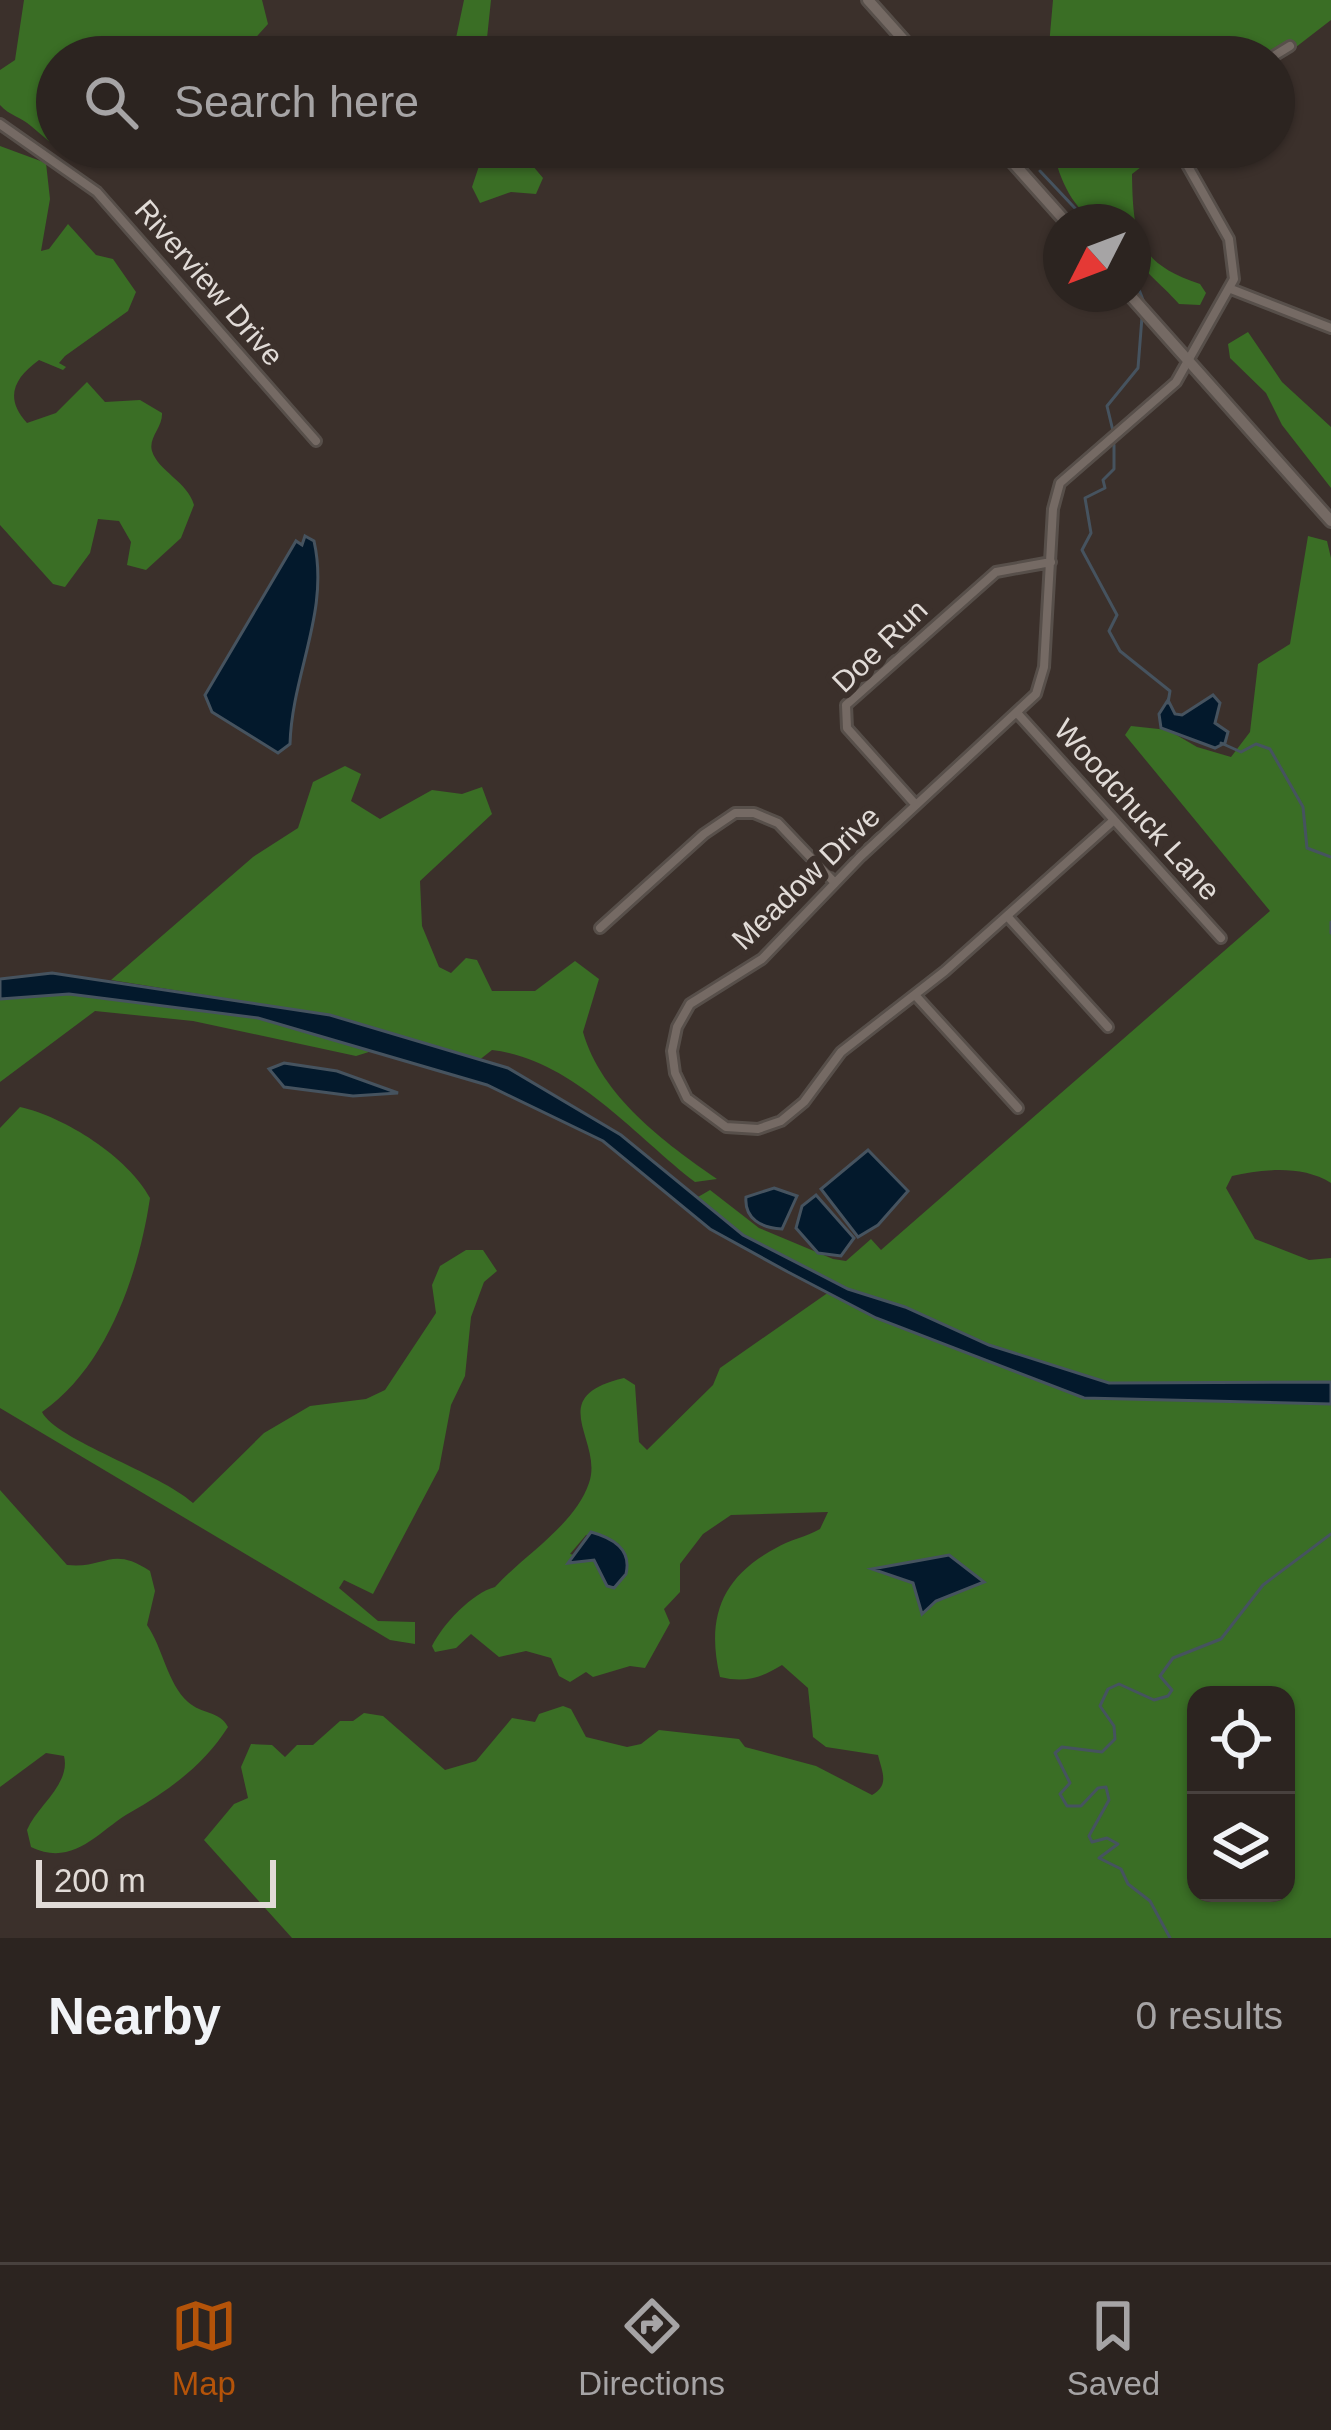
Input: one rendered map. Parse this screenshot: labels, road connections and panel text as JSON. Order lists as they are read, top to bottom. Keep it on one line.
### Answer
{"streets":{"street":["Riverview Drive","Doe Run","Woodchuck Lane","Meadow Drive"]},"crossings":[["Doe Run","Meadow Drive"],["Woodchuck Lane","Meadow Drive"]],"scale_bar":"200 m","north":"bottom left","page":{"search":"Search here","scale":"200 m","heading":["Nearby","0 results"],"nav":["Map","Directions","Saved"]}}
